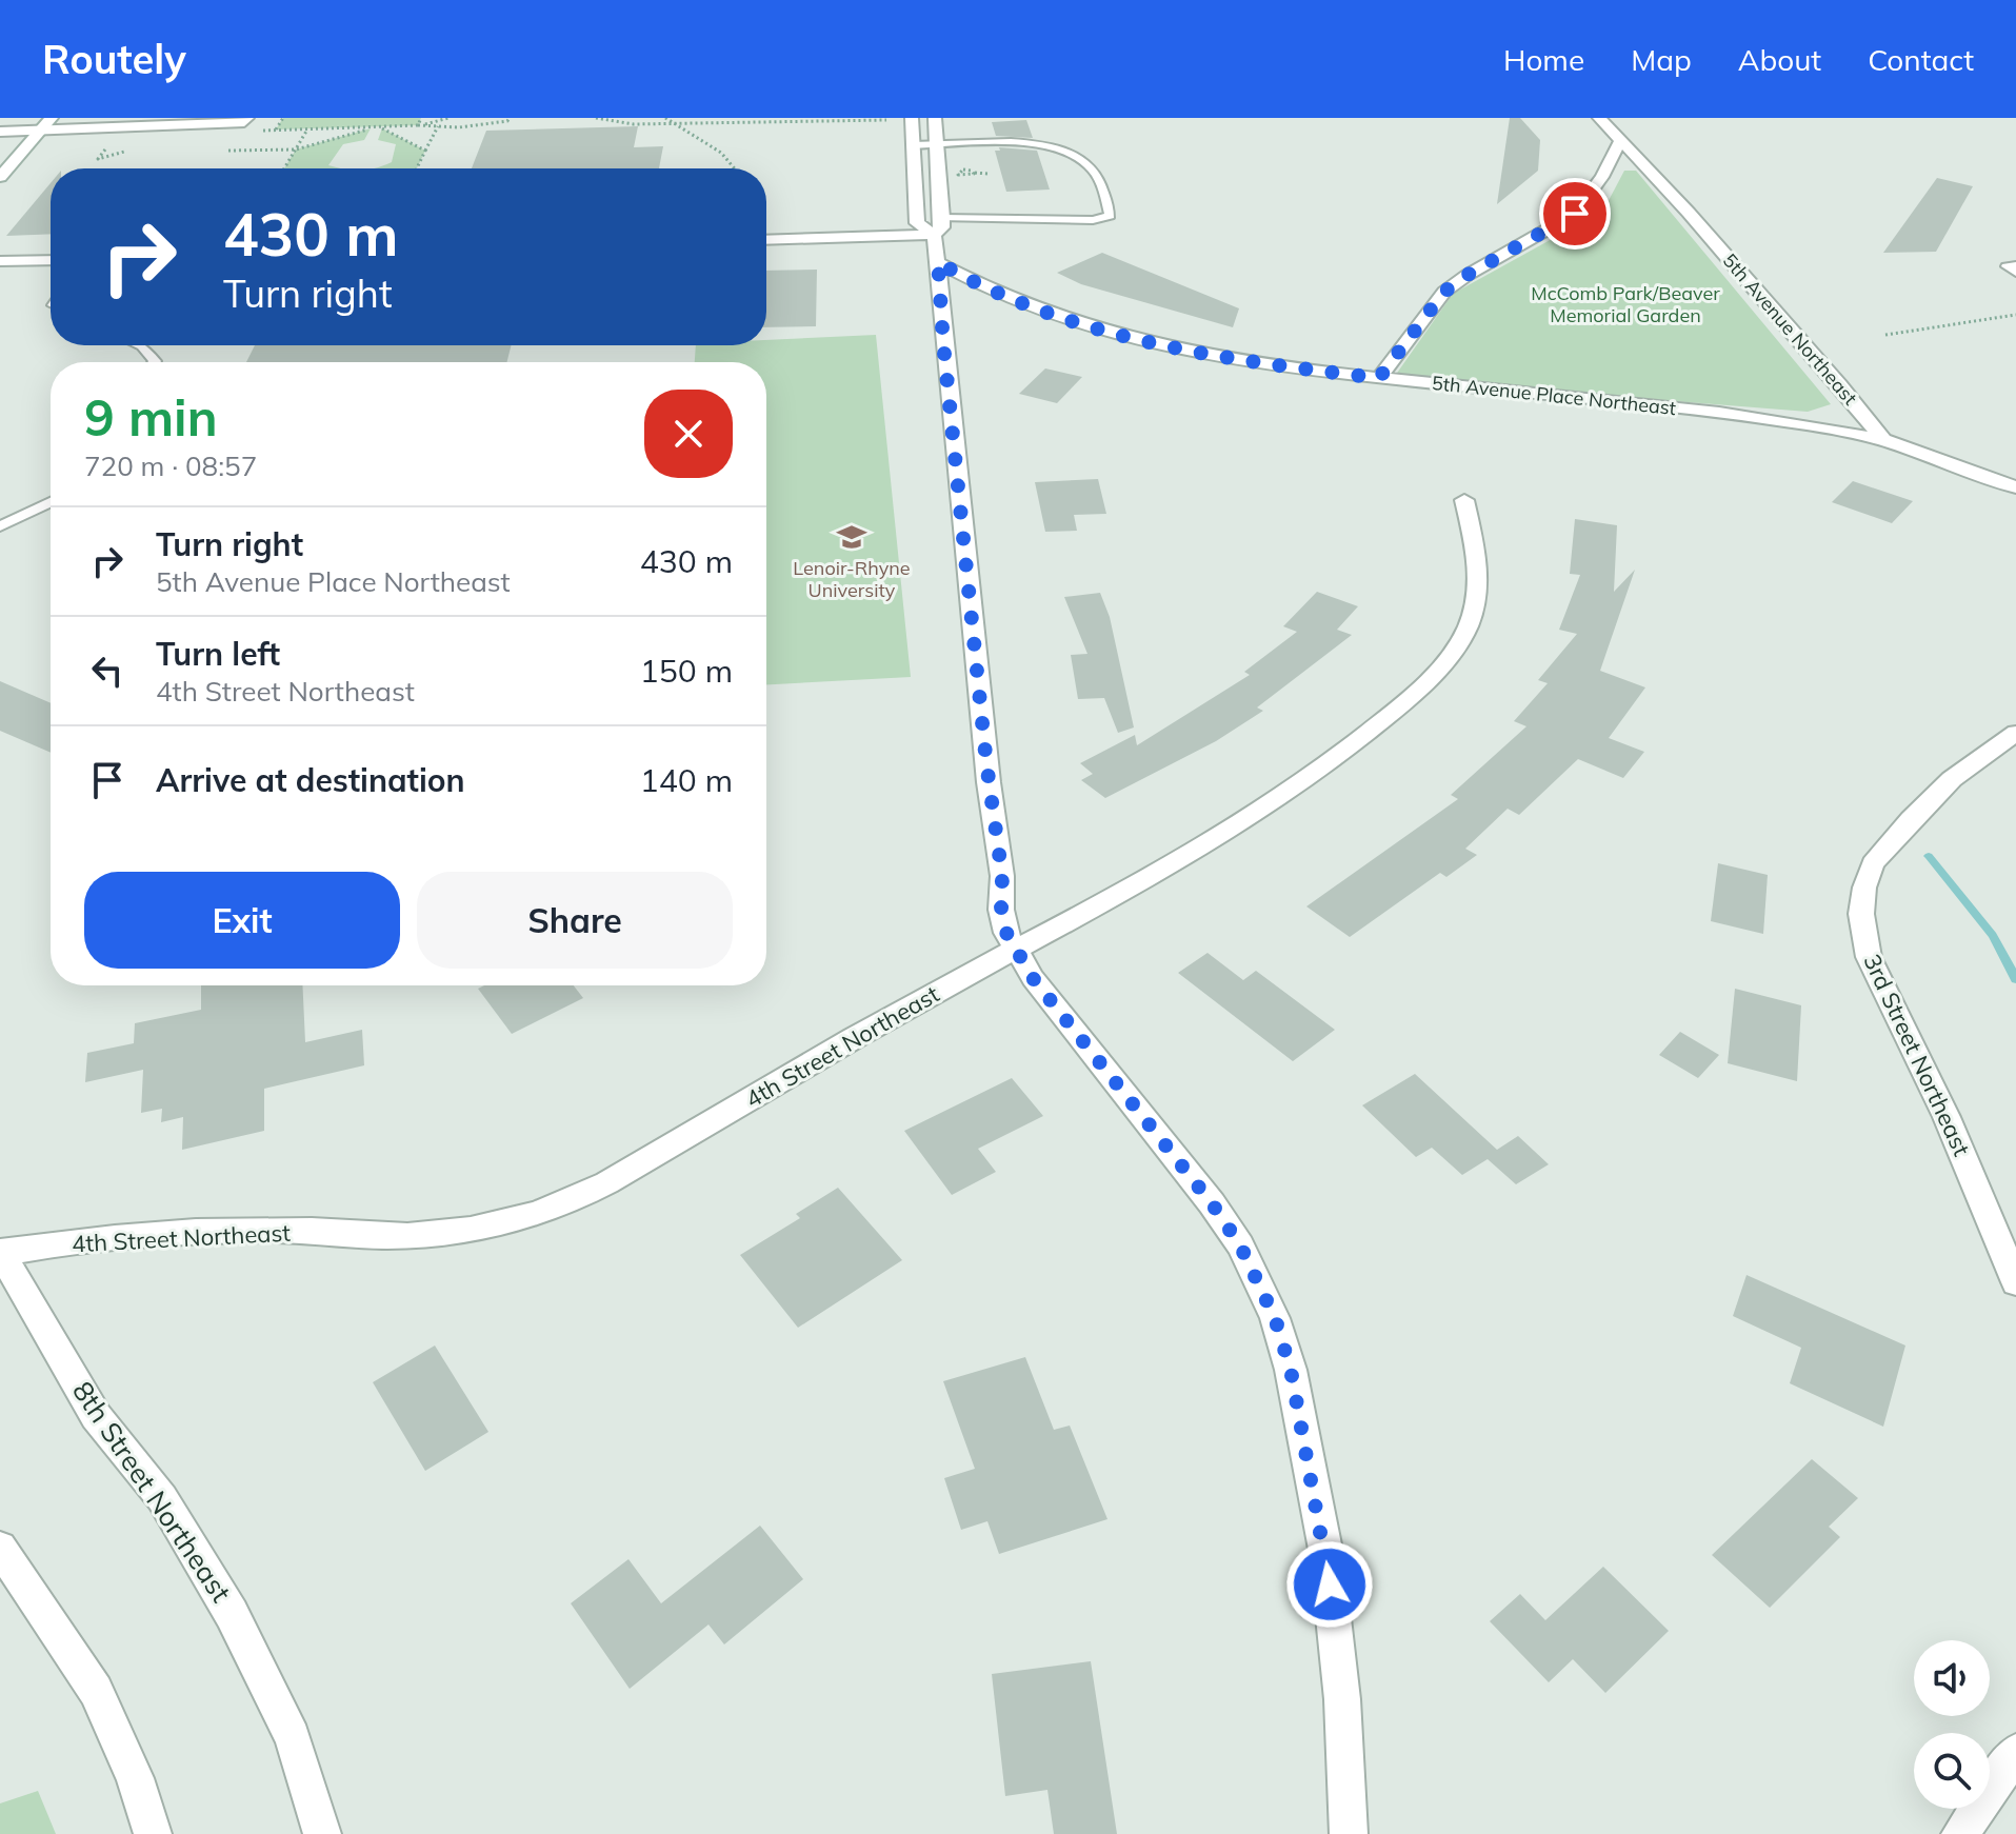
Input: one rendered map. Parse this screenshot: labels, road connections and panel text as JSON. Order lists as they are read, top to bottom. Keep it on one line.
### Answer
{"streets":{"street":["5th Avenue Northeast","5th Avenue Place Northeast","4th Street Northeast","3rd Street Northeast","8th Street Northeast"]},"crossings":[["5th Avenue Northeast","5th Avenue Place Northeast"],["4th Street Northeast","8th Street Northeast"]],"parks":["McComb Park/Beaver Memorial Garden"],"places":{"school or university":["Lenoir-Rhyne University"]},"page":{"header":"Routely","nav":["Home","Map","About","Contact"],"turn":["430 m","Turn right"],"heading":["9 min","720 m · 08:57"],"list":[{"name":"Turn right","note":"5th Avenue Place Northeast","value":"430 m"},{"name":"Turn left","note":"4th Street Northeast","value":"150 m"},{"name":"Arrive at destination","value":"140 m"}],"buttons":["Exit","Share"]}}
